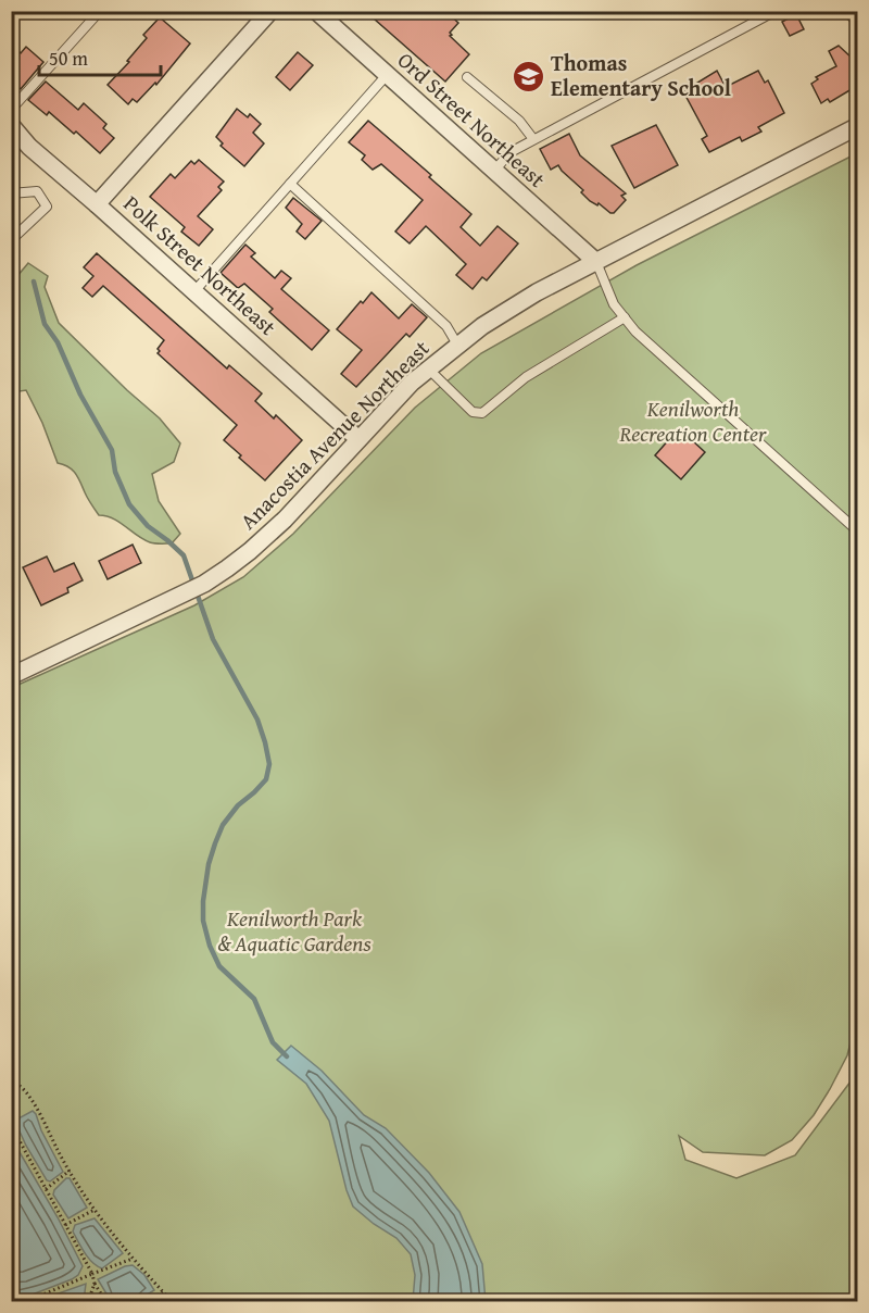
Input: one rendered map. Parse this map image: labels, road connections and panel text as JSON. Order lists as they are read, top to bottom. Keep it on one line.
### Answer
{"streets":{"street":["Ord Street Northeast","Polk Street Northeast","Anacostia Avenue Northeast"]},"crossings":[["Ord Street Northeast","Anacostia Avenue Northeast"],["Polk Street Northeast","Anacostia Avenue Northeast"]],"parks":["Kenilworth Recreation Center","Kenilworth Park & Aquatic Gardens"],"places":{"school or university":["Thomas Elementary School"]},"scale_bar":"50 m"}
